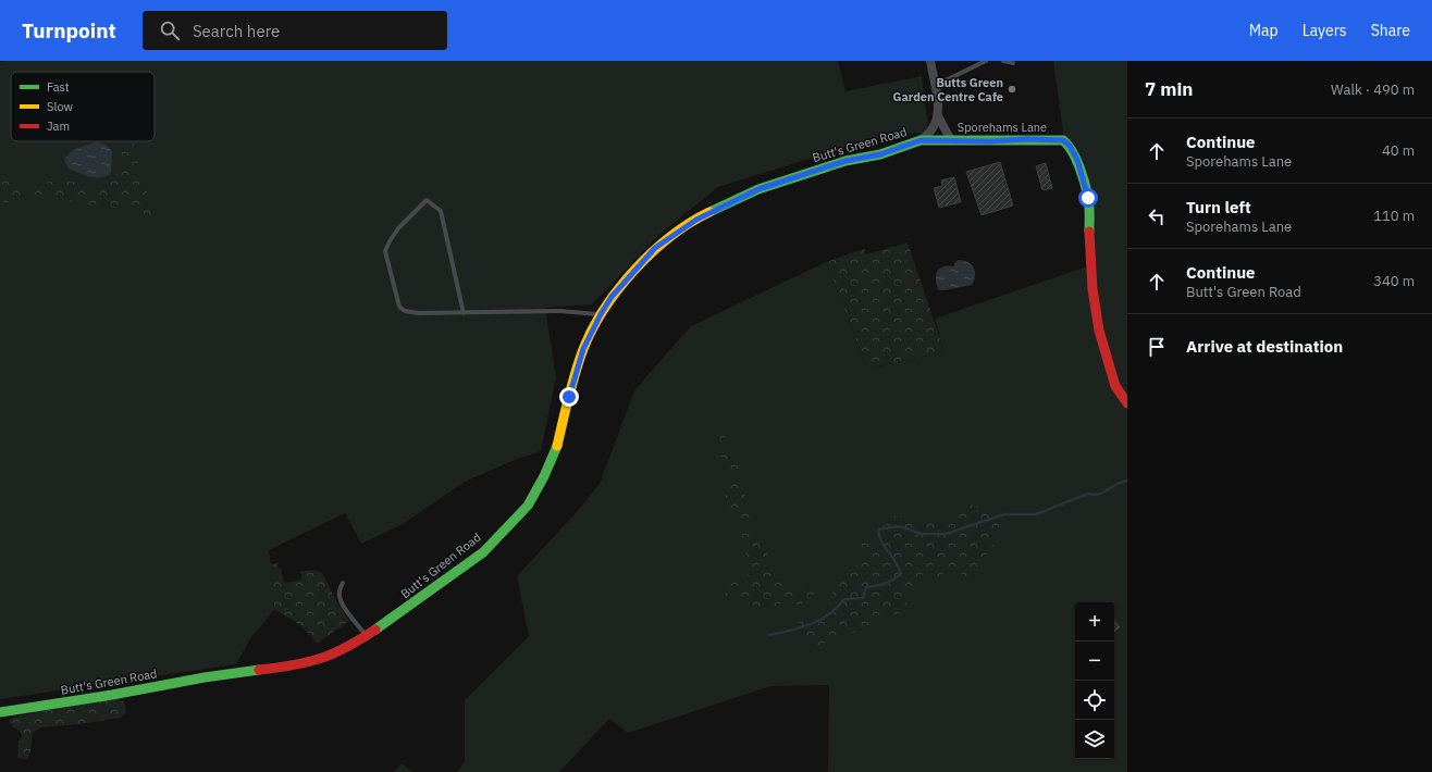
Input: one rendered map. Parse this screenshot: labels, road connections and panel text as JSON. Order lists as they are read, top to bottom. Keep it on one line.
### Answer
{"streets":{"street":["Sporehams Lane","Butt's Green Road"]},"crossings":[["Sporehams Lane","Butt's Green Road"]],"places":["Butts Green Garden Centre Cafe"],"legend":["Fast","Slow","Jam"],"page":{"header":"Turnpoint","search":"Search here","nav":["Map","Layers","Share"],"heading":["7 min","Walk · 490 m"],"list":[["Continue","Sporehams Lane","40 m"],["Turn left","Sporehams Lane","110 m"],["Continue","Butt's Green Road","340 m"],"Arrive at destination"],"map_buttons":["+","−"]}}
